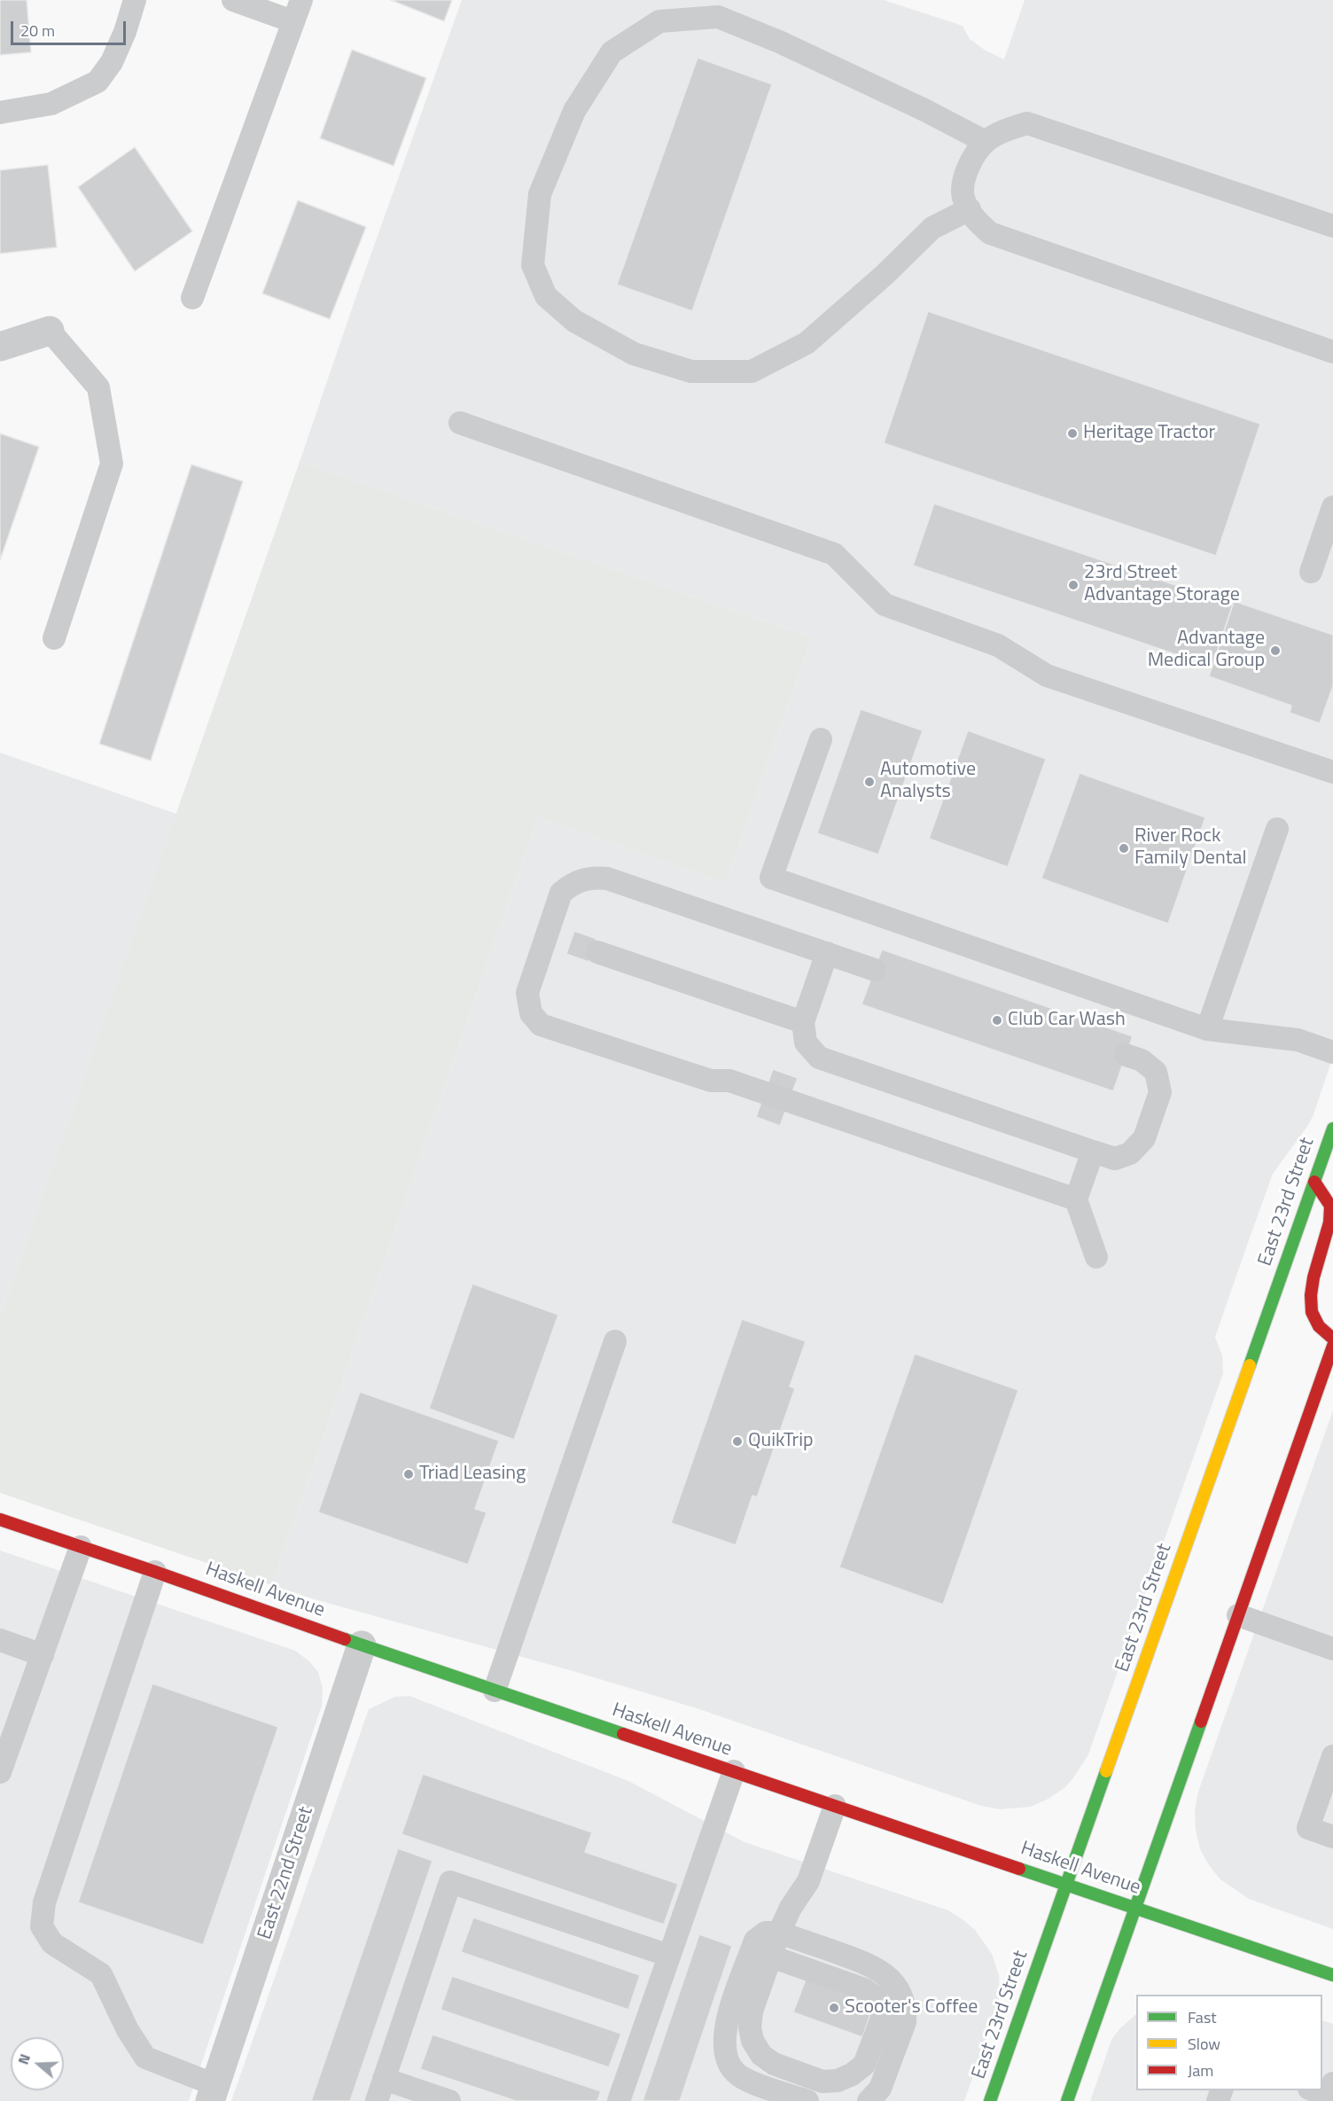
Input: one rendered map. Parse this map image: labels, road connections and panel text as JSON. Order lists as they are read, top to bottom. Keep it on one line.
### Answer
{"streets":{"main road":["East 23rd Street","Haskell Avenue"],"street":["East 22nd Street"]},"crossings":[["East 23rd Street","Haskell Avenue"],["Haskell Avenue","East 22nd Street"]],"places":["Heritage Tractor","23rd Street Advantage Storage","Advantage Medical Group","Automotive Analysts","River Rock Family Dental","Club Car Wash","QuikTrip","Triad Leasing","Scooter's Coffee"],"legend":["Fast","Slow","Jam"],"scale_bar":"20 m","north":"left"}
